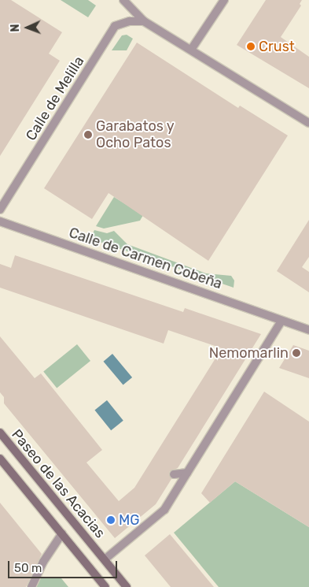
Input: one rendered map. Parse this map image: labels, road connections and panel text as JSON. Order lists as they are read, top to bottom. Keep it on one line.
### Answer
{"streets":{"main road":["Paseo de las Acacias"],"street":["Calle de Melilla","Calle de Carmen Cobeña"]},"places":["Crust","Garabatos y Ocho Patos","Nemomarlin","MG"],"scale_bar":"50 m","north":"left"}
